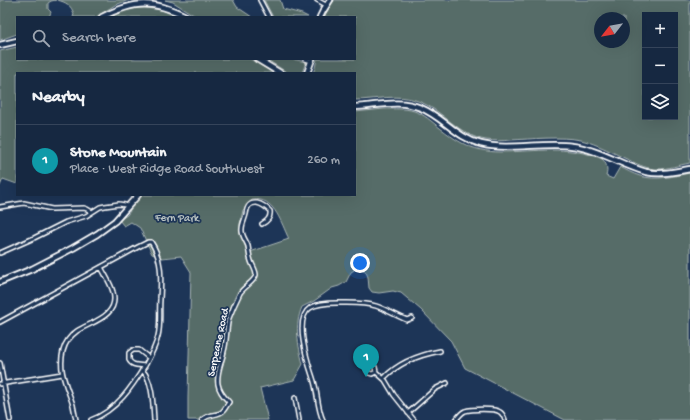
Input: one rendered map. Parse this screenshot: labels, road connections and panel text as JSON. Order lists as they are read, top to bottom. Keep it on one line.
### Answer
{"streets":{"street":["Serpeane Road"]},"parks":["Fern Park"],"north":"bottom left","page":{"map_buttons":["+","−"],"search":"Search here","heading":"Nearby","list":[{"mark":"1","name":"Stone Mountain","note":"Place · West Ridge Road Southwest","value":"260 m"}],"pins":"1"}}
